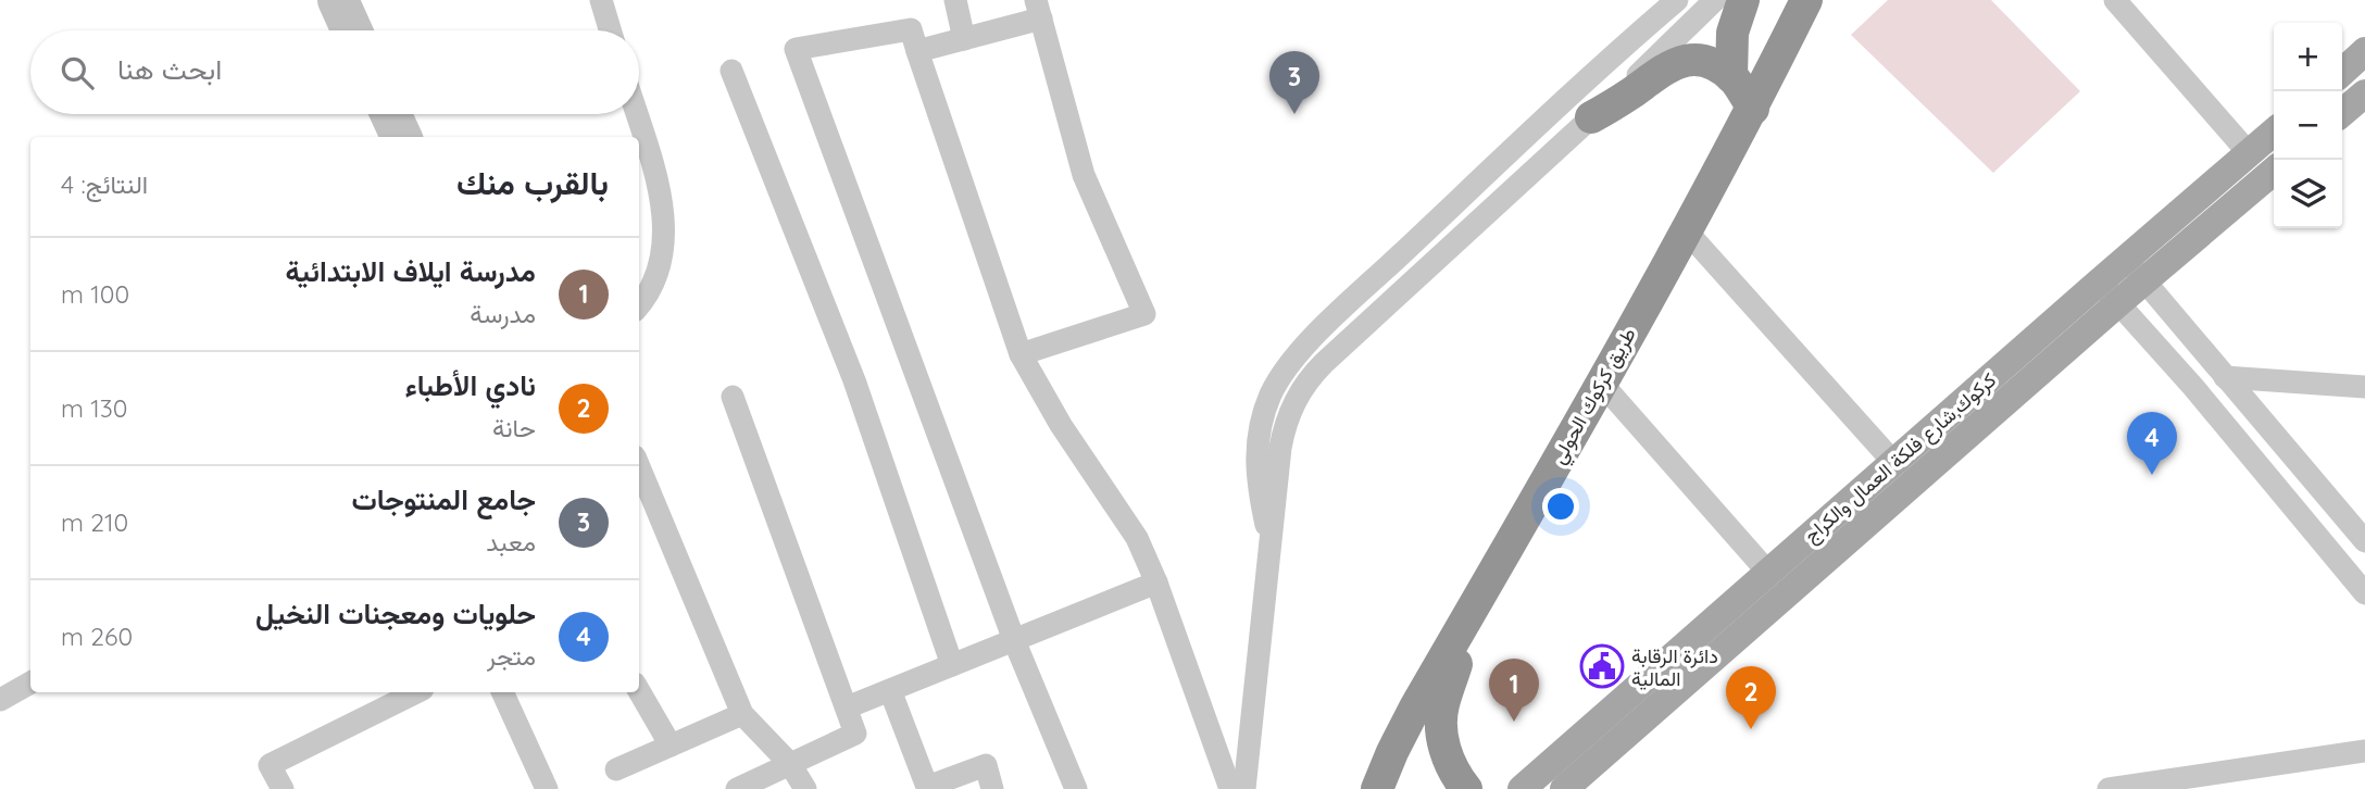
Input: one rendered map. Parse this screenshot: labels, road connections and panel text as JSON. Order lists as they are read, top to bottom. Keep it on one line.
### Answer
{"streets":{"highway":["طريق كركوك الحولي"],"main road":["كركوك,شارع فلكة العمال والكراج"]},"places":{"public building":["دائرة الرقابة المالية"]},"page":{"map_buttons":["+","−"],"search":"ابحث هنا","pins":["3","4","1","2"],"heading":["بالقرب منك","النتائج: 4"],"list":[{"mark":"1","name":"مدرسة ايلاف الابتدائية","note":"مدرسة","value":"100 m"},{"mark":"2","name":"نادي الأطباء","note":"حانة","value":"130 m"},{"mark":"3","name":"جامع المنتوجات","note":"معبد","value":"210 m"},{"mark":"4","name":"حلويات ومعجنات النخيل","note":"متجر","value":"260 m"}]}}
